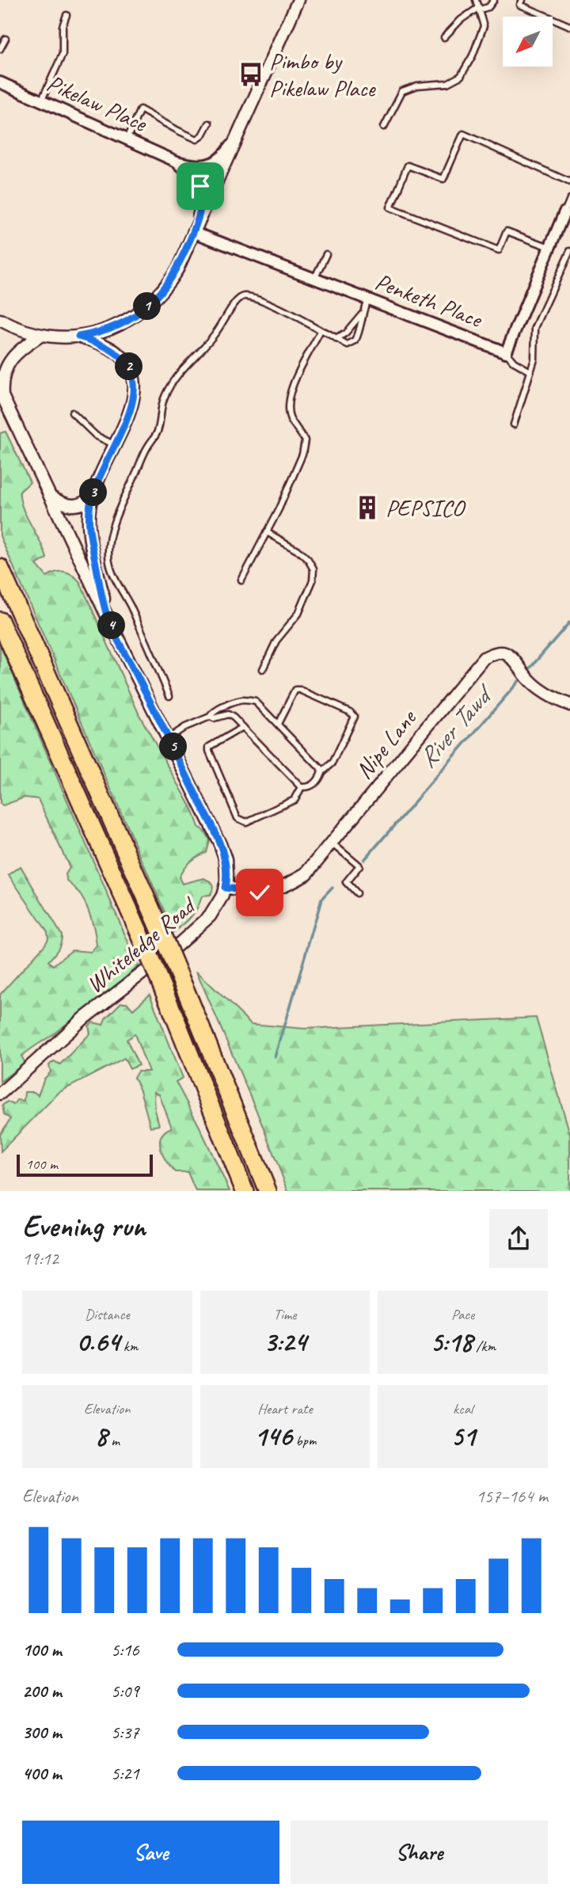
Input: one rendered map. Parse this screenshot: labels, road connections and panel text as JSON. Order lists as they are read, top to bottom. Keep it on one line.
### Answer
{"streets":{"street":["Pikelaw Place","Penketh Place","Nipe Lane","Whiteledge Road"]},"crossings":[["Pikelaw Place","Penketh Place"],["Nipe Lane","Whiteledge Road"]],"water":["River Tawd"],"places":{"bus stop":["Pimbo by Pikelaw Place"],"building":["PEPSICO"]},"scale_bar":"100 m","north":"bottom left","page":{"pins":["1","2","3","4","5"],"scale":"100 m","heading":["Evening run","19:12"],"stats":[["Distance","0.64 km"],["Time","3:24"],["Pace","5:18 /km"],["Elevation","8 m"],["Heart rate","146 bpm"],["kcal","51"]],"chart":["Elevation","157–164 m"],"list":[{"name":"100 m","note":"5:16"},{"name":"200 m","note":"5:09"},{"name":"300 m","note":"5:37"},{"name":"400 m","note":"5:21"}],"buttons":["Save","Share"]}}
